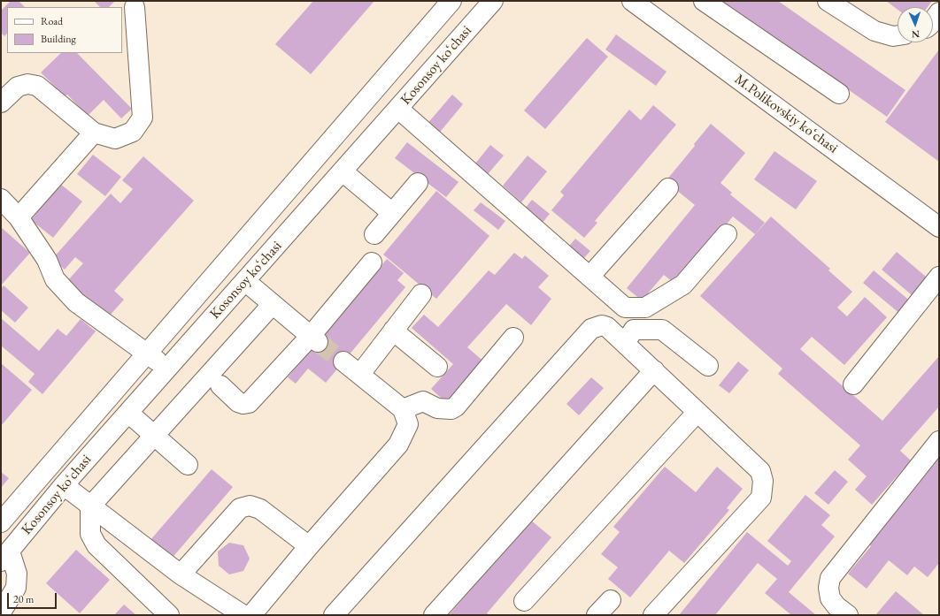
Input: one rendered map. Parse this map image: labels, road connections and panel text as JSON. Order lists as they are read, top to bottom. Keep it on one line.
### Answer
{"streets":{"street":["Kosonsoy koʻchasi","M.Polikovskiy koʻchasi"]},"legend":["Road","Building"],"scale_bar":"20 m","north":"bottom"}
